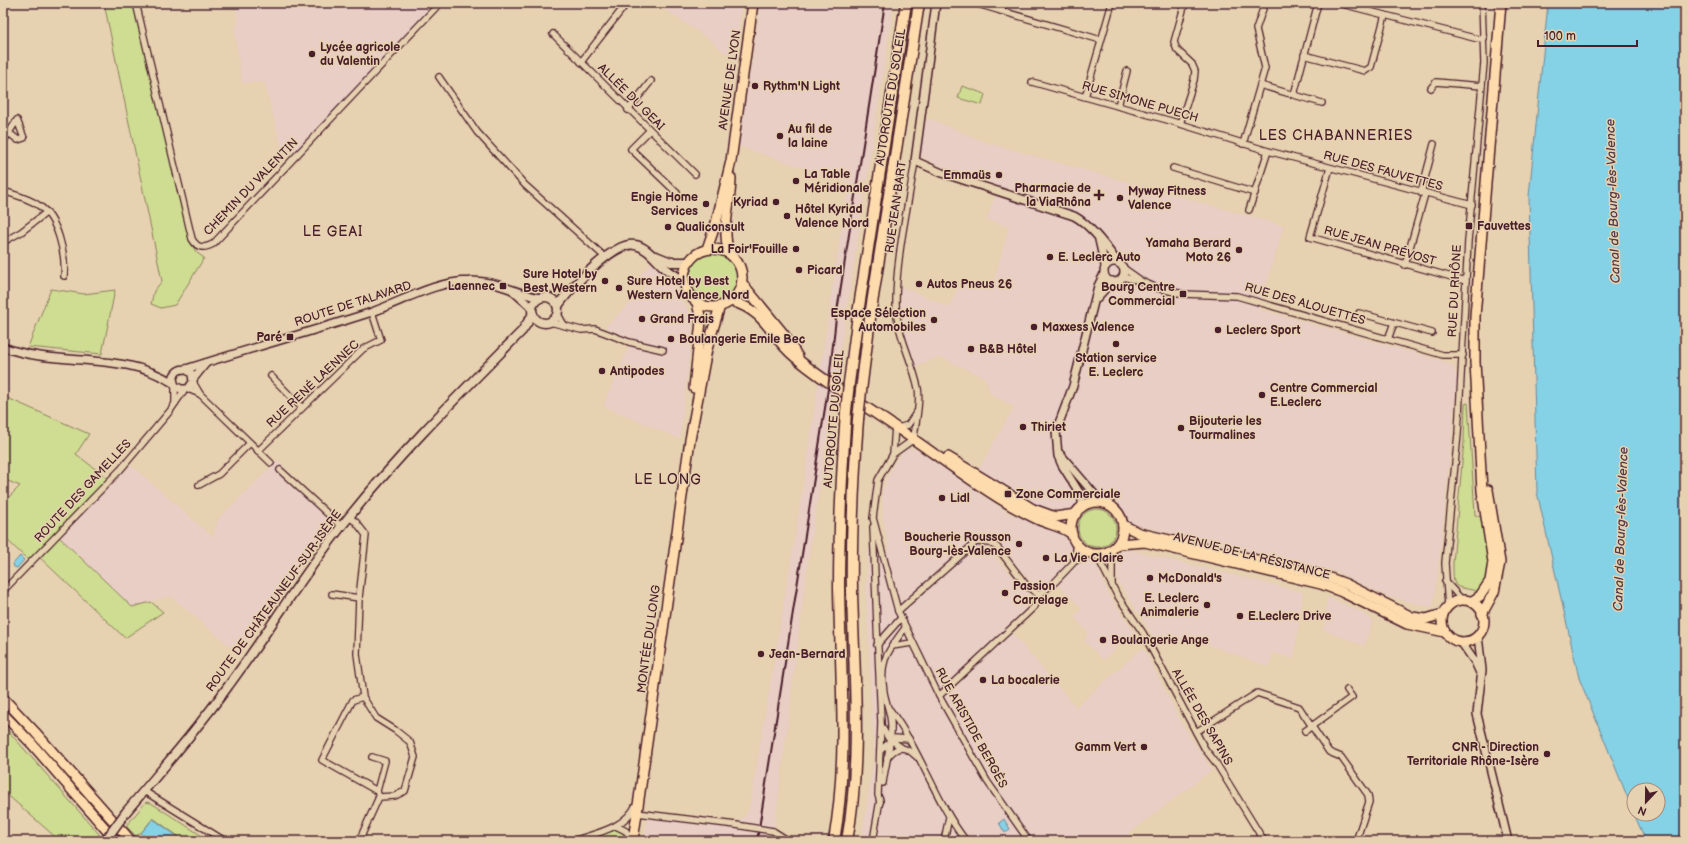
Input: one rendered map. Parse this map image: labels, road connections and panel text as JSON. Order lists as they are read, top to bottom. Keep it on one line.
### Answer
{"streets":{"highway":["AUTOROUTE DU SOLEIL"],"main road":["AVENUE DE LYON","AVENUE DE LA RÉSISTANCE","ROUTE DE CHÂTEAUNEUF-SUR-ISÈRE","MONTÉE DU LONG"],"street":["ALLÉE DU GEAI","RUE SIMONE PUECH","RUE DES FAUVETTES","CHEMIN DU VALENTIN","RUE JEAN BART","RUE JEAN PRÉVOST","RUE DU RHÔNE","ROUTE DE TALAVARD","RUE DES ALOUETTES","RUE RENÉ LAENNEC","ROUTE DES GAMELLES","ALLÉE DES SAPINS","RUE ARISTIDE BERGÈS"]},"crossings":[["AVENUE DE LYON","MONTÉE DU LONG"],["RUE SIMONE PUECH","RUE DES FAUVETTES"],["RUE DES FAUVETTES","RUE JEAN PRÉVOST"],["RUE DES FAUVETTES","RUE DU RHÔNE"],["RUE JEAN PRÉVOST","RUE DU RHÔNE"],["RUE DU RHÔNE","RUE DES ALOUETTES"],["RUE DU RHÔNE","AVENUE DE LA RÉSISTANCE"],["ROUTE DE TALAVARD","RUE RENÉ LAENNEC"],["ROUTE DE TALAVARD","ROUTE DES GAMELLES"],["ROUTE DE TALAVARD","ROUTE DE CHÂTEAUNEUF-SUR-ISÈRE"],["AVENUE DE LA RÉSISTANCE","ALLÉE DES SAPINS"]],"districts":["LES CHABANNERIES","LE GEAI","LE LONG"],"water":["Canal de Bourg-lès-Valence"],"places":{"other":["Lycée agricole du Valentin","Rythm'N Light","Au fil de la laine","Emmaüs","La Table Méridionale","Myway Fitness Valence","Kyriad","Engie Home Services","Hôtel Kyriad Valence Nord","Qualiconsult","La Foir'Fouille","Yamaha Berard Moto 26","E. Leclerc Auto","Picard","Sure Hotel by Best Western","Autos Pneus 26","Sure Hotel by Best Western Valence Nord","Grand Frais","Espace Sélection Automobiles","Maxxess Valence","Leclerc Sport","Boulangerie Emile Bec","Station service E. Leclerc","B&B Hôtel","Antipodes","Centre Commercial E.Leclerc","Thiriet","Bijouterie les Tourmalines","Lidl","Boucherie Rousson Bourg-lès-Valence","La Vie Claire","McDonald's","Passion Carrelage","E. Leclerc Animalerie","E.Leclerc Drive","Boulangerie Ange","Jean-Bernard","La bocalerie","Gamm Vert","CNR - Direction Territoriale Rhône-Isère"],"health":["Pharmacie de la ViaRhôna"],"transit":["Fauvettes","Laennec","Bourg Centre Commercial","Paré","Zone Commerciale"]},"scale_bar":"100 m","north":"bottom"}
